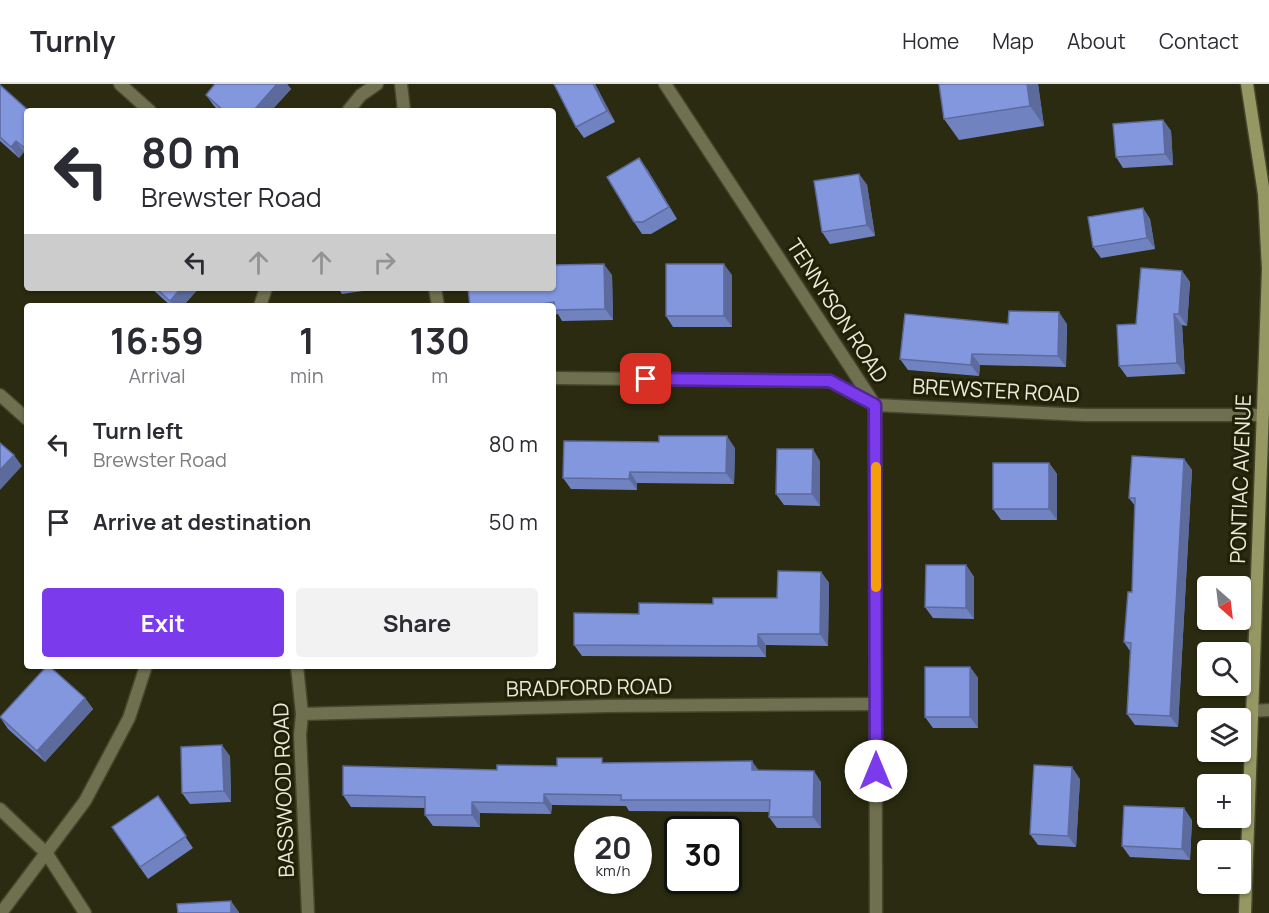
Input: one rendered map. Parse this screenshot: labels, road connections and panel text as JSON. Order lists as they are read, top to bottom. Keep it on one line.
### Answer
{"streets":{"main road":["PONTIAC AVENUE"],"street":["TENNYSON ROAD","BREWSTER ROAD","BRADFORD ROAD","BASSWOOD ROAD"]},"crossings":[["TENNYSON ROAD","BREWSTER ROAD"],["TENNYSON ROAD","BRADFORD ROAD"],["BREWSTER ROAD","PONTIAC AVENUE"],["BRADFORD ROAD","BASSWOOD ROAD"]],"north":"bottom right","page":{"header":"Turnly","nav":["Home","Map","About","Contact"],"turn":["80 m","Brewster Road"],"eta":["16:59","Arrival","1","min","130","m"],"list":[{"name":"Turn left","note":"Brewster Road","value":"80 m"},{"name":"Arrive at destination","value":"50 m"}],"map_buttons":["+","−"],"buttons":["Exit","Share"],"speed":"20 km/h","limit":"30"}}
